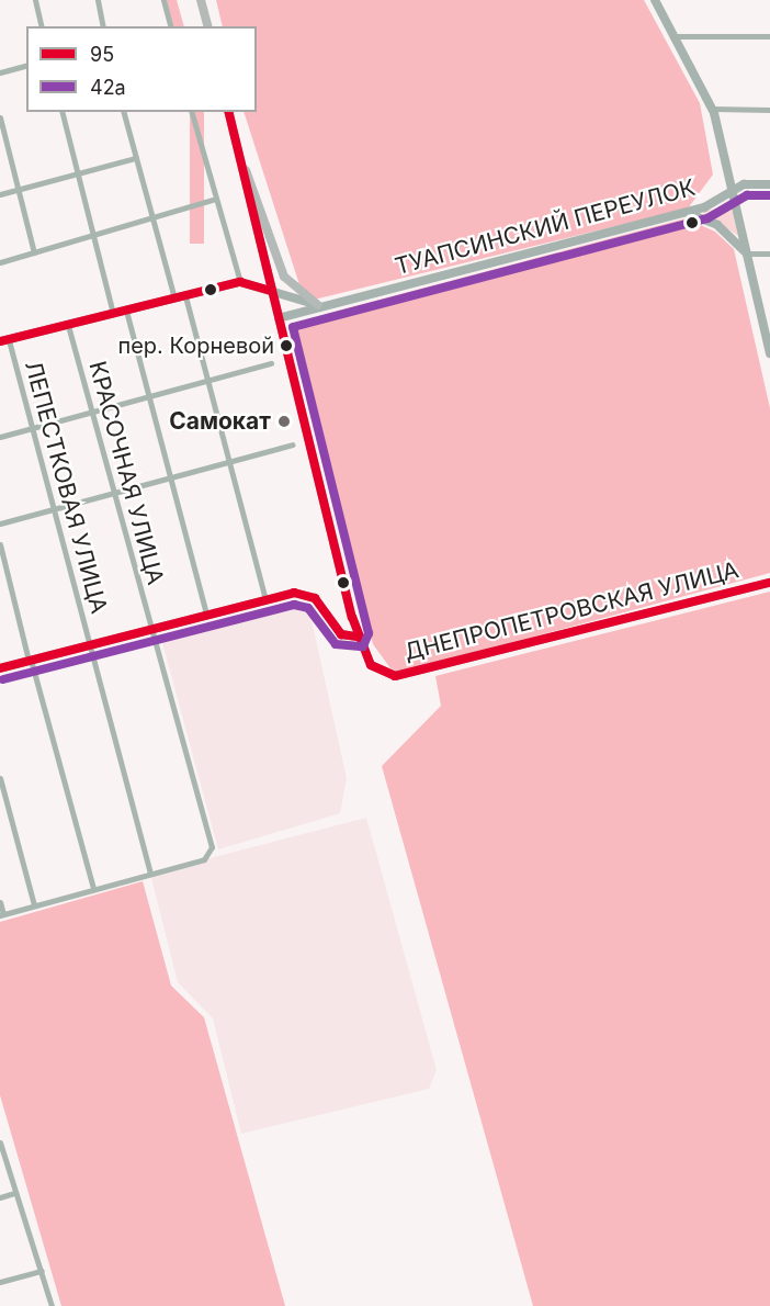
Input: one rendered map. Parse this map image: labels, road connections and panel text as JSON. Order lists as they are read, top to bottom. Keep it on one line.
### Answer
{"streets":{"main road":["ДНЕПРОПЕТРОВСКАЯ УЛИЦА"],"street":["ТУАПСИНСКИЙ ПЕРЕУЛОК","КРАСОЧНАЯ УЛИЦА","ЛЕПЕСТКОВАЯ УЛИЦА"]},"crossings":[["ТУАПСИНСКИЙ ПЕРЕУЛОК","ДНЕПРОПЕТРОВСКАЯ УЛИЦА"],["КРАСОЧНАЯ УЛИЦА","ЛЕПЕСТКОВАЯ УЛИЦА"]],"places":["пер. Корневой","Самокат"],"lines":["transit line 95","transit line 42a"],"legend":["95","42a"]}
